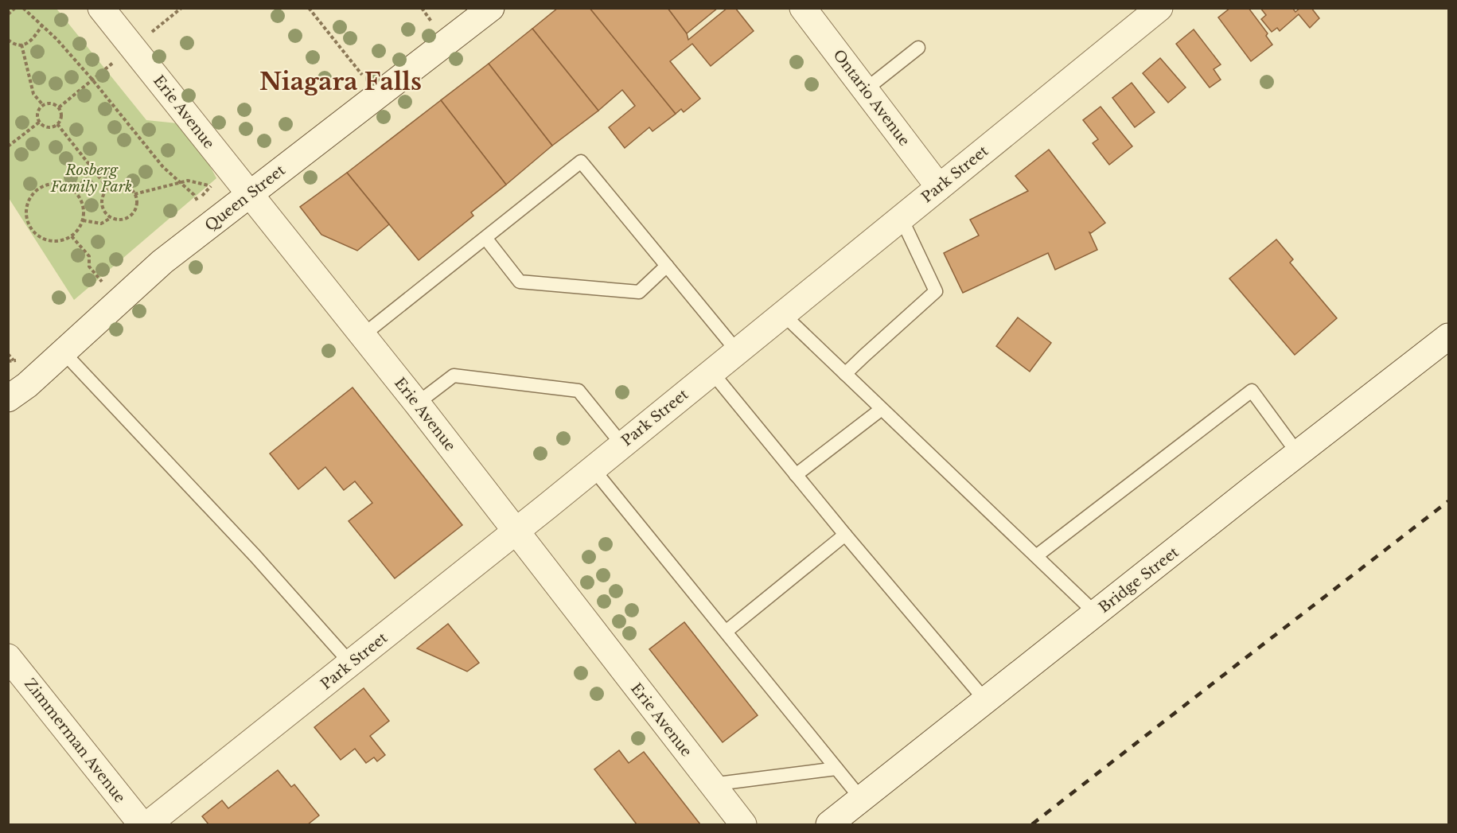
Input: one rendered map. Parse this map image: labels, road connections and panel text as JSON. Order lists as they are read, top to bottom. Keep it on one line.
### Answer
{"streets":{"street":["Ontario Avenue","Erie Avenue","Park Street","Queen Street","Bridge Street","Zimmerman Avenue"]},"crossings":[["Ontario Avenue","Park Street"],["Erie Avenue","Park Street"],["Erie Avenue","Queen Street"]],"districts":["Niagara Falls"],"parks":["Rosberg Family Park"]}
